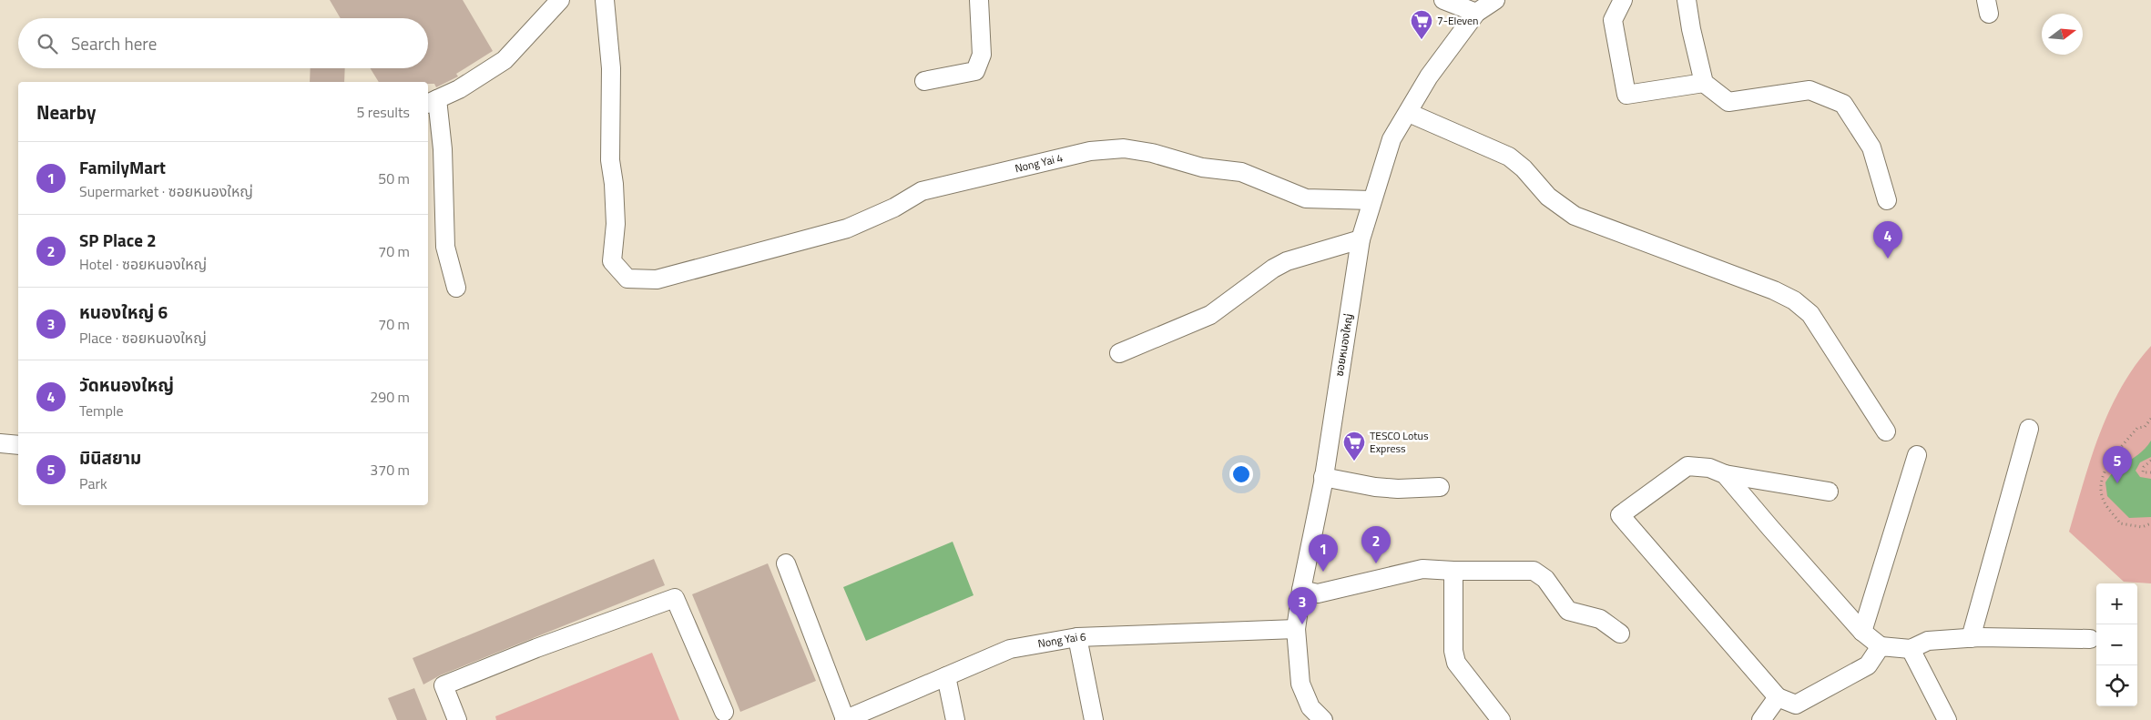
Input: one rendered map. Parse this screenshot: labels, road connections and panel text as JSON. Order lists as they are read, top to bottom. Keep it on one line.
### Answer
{"streets":{"street":["Nong Yai 4","ซอยหนองใหญ่","Nong Yai 6"]},"crossings":[["Nong Yai 4","ซอยหนองใหญ่"],["ซอยหนองใหญ่","Nong Yai 6"]],"places":{"supermarket":["7-Eleven","TESCO Lotus Express"]},"north":"right","page":{"search":"Search here","heading":["Nearby","5 results"],"list":[{"mark":"1","name":"FamilyMart","note":"Supermarket · ซอยหนองใหญ่","value":"50 m"},{"mark":"2","name":"SP Place 2","note":"Hotel · ซอยหนองใหญ่","value":"70 m"},{"mark":"3","name":"หนองใหญ่ 6","note":"Place · ซอยหนองใหญ่","value":"70 m"},{"mark":"4","name":"วัดหนองใหญ่","note":"Temple","value":"290 m"},{"mark":"5","name":"มินิสยาม","note":"Park","value":"370 m"}],"pins":["4","5","2","1","3"],"map_buttons":["+","−"]}}
